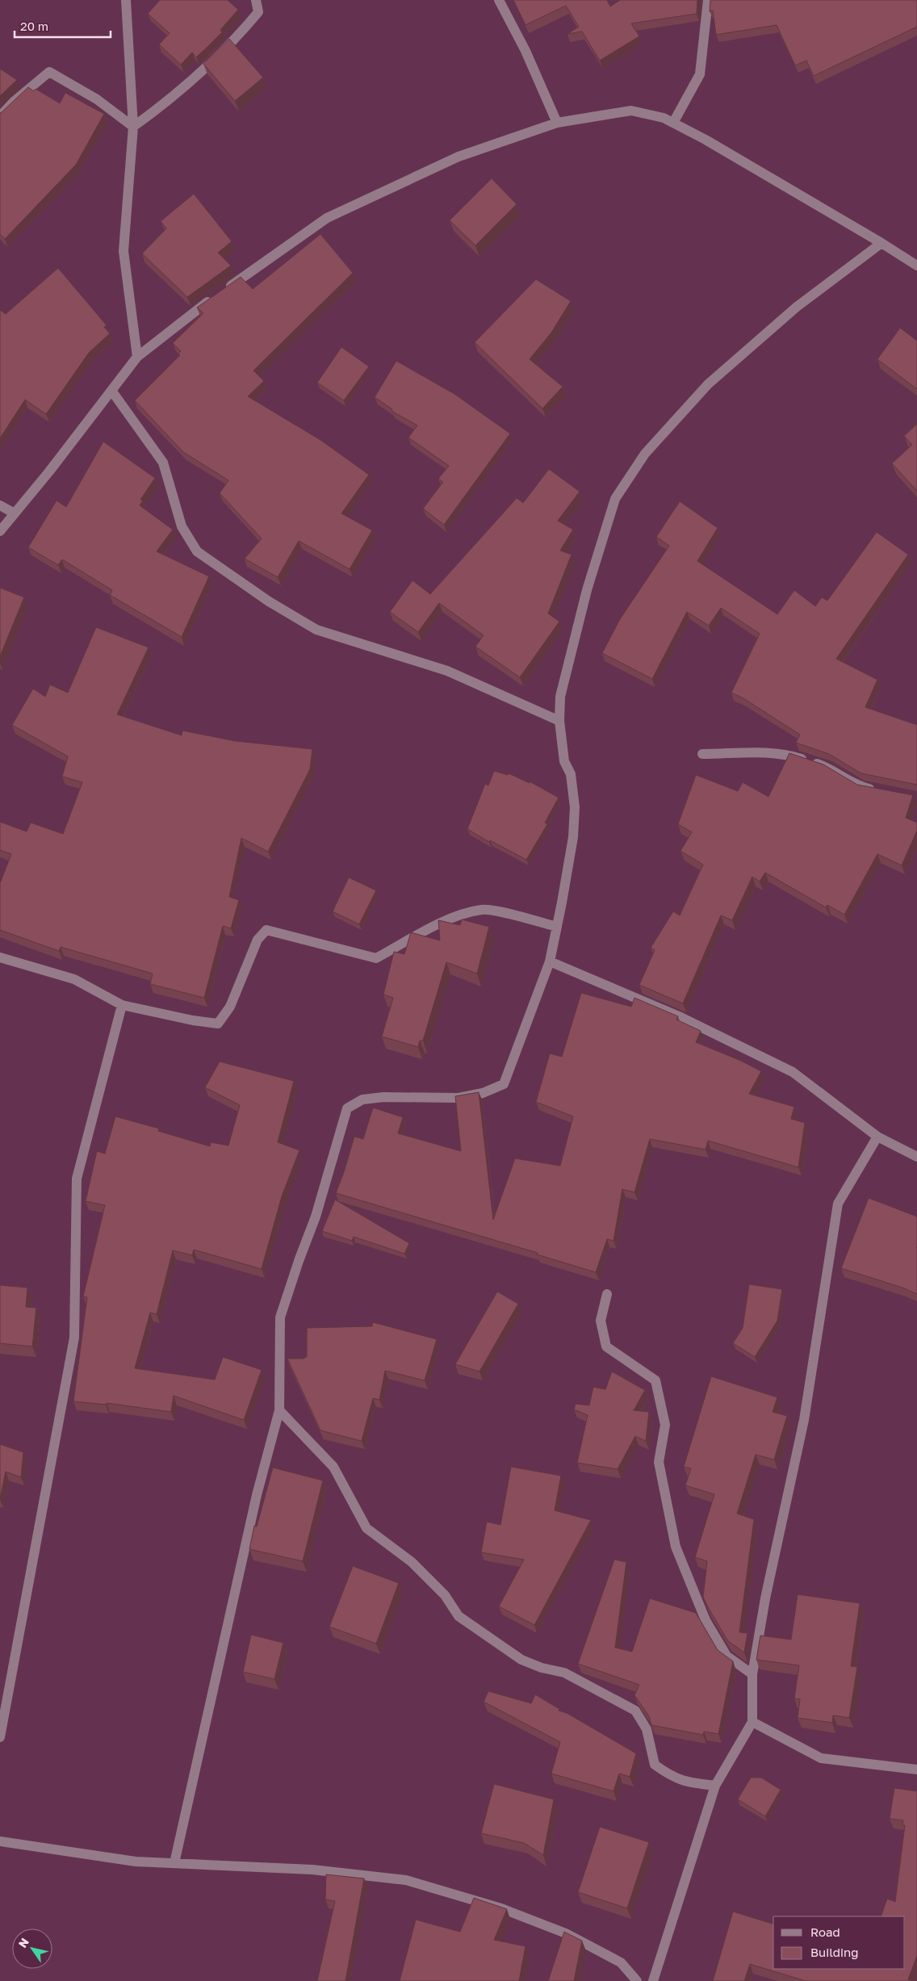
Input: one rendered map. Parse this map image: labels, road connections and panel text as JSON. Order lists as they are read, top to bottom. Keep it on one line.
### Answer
{"legend":["Road","Building"],"scale_bar":"20 m","north":"top left"}
